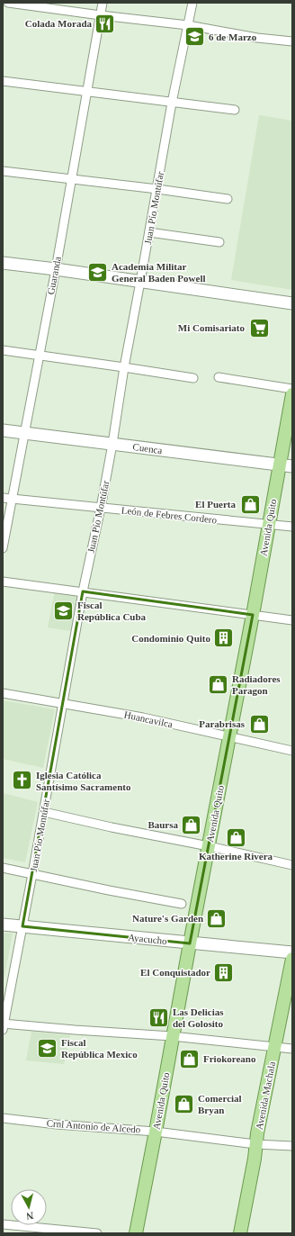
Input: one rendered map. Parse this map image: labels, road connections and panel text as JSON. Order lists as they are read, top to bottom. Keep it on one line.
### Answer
{"streets":{"main road":["Cuenca","Avenida Quito","Ayacucho","Avenida Machala"],"street":["Juan Pío Montúfar","Guaranda","León de Febres Cordero","Huancavilca","Crnl Antonio de Alcedo"]},"crossings":[["Juan Pío Montúfar","Cuenca"],["Juan Pío Montúfar","León de Febres Cordero"],["Juan Pío Montúfar","Huancavilca"],["Juan Pío Montúfar","Ayacucho"],["Guaranda","Cuenca"],["Guaranda","León de Febres Cordero"],["Cuenca","Avenida Quito"],["León de Febres Cordero","Avenida Quito"],["Avenida Quito","Huancavilca"],["Avenida Quito","Ayacucho"],["Avenida Quito","Crnl Antonio de Alcedo"],["Avenida Machala","Crnl Antonio de Alcedo"]],"places":{"restaurant":["Colada Morada","Las Delicias del Golosito"],"school or university":["6 de Marzo","Academia Militar General Baden Powell","Fiscal República Cuba","Fiscal República Mexico"],"supermarket":["Mi Comisariato"],"shop":["El Puerta","Radiadores Paragon","Parabrisas","Baursa","Katherine Rivera","Nature's Garden","Friokoreano","Comercial Bryan"],"building":["Condominio Quito","El Conquistador"],"church":["Iglesia Católica Santísimo Sacramento"]},"north":"bottom"}
